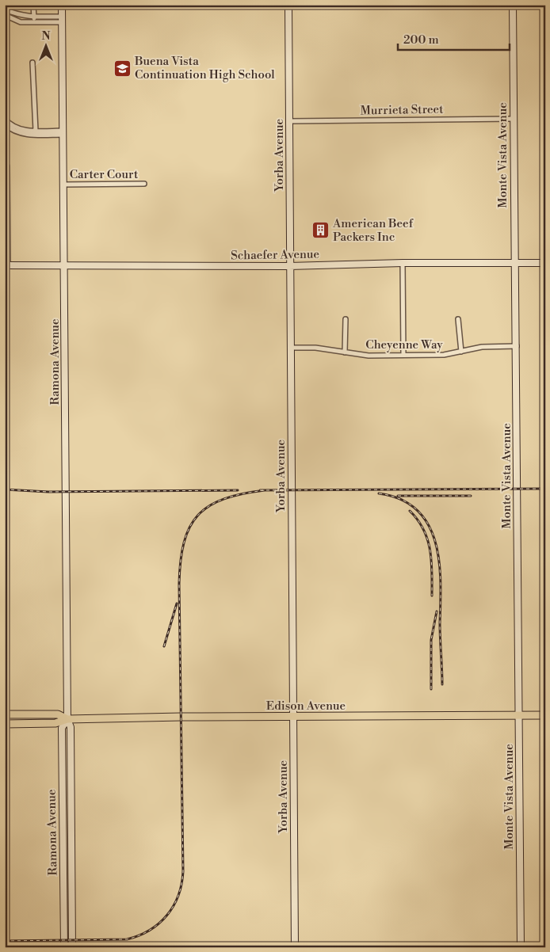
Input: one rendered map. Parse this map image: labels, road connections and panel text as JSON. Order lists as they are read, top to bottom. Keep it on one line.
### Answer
{"streets":{"main road":["Edison Avenue"],"street":["Murrieta Street","Yorba Avenue","Monte Vista Avenue","Carter Court","Schaefer Avenue","Cheyenne Way","Ramona Avenue"]},"crossings":[["Murrieta Street","Yorba Avenue"],["Murrieta Street","Monte Vista Avenue"],["Yorba Avenue","Schaefer Avenue"],["Yorba Avenue","Cheyenne Way"],["Yorba Avenue","Edison Avenue"],["Monte Vista Avenue","Schaefer Avenue"],["Monte Vista Avenue","Cheyenne Way"],["Monte Vista Avenue","Edison Avenue"],["Carter Court","Ramona Avenue"],["Schaefer Avenue","Ramona Avenue"],["Ramona Avenue","Edison Avenue"]],"places":{"school or university":["Buena Vista Continuation High School"],"building":["American Beef Packers Inc"]},"scale_bar":"200 m","north":"top"}
